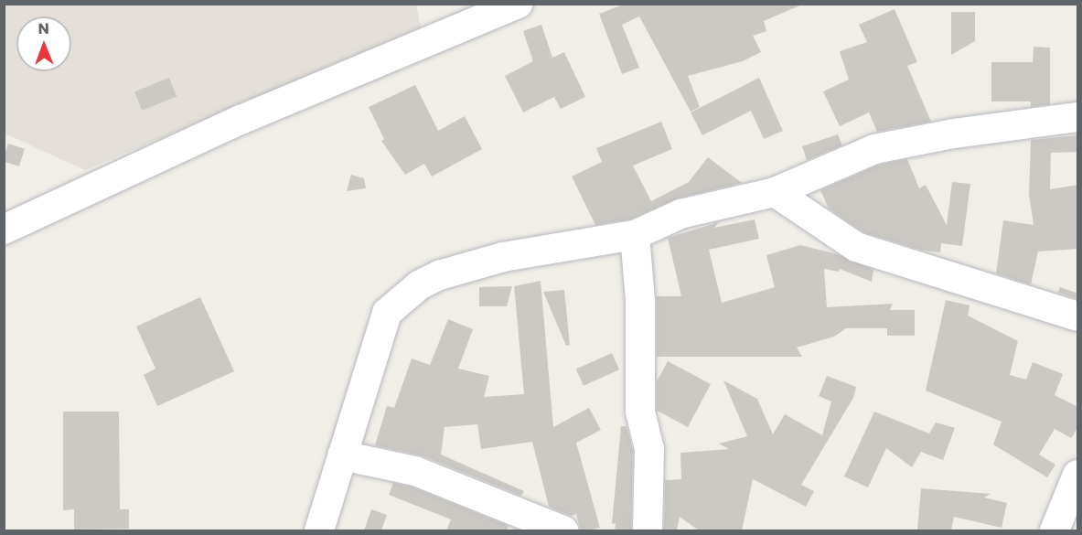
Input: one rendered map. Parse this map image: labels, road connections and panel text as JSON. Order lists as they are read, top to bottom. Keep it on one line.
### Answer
{"north":"top"}
